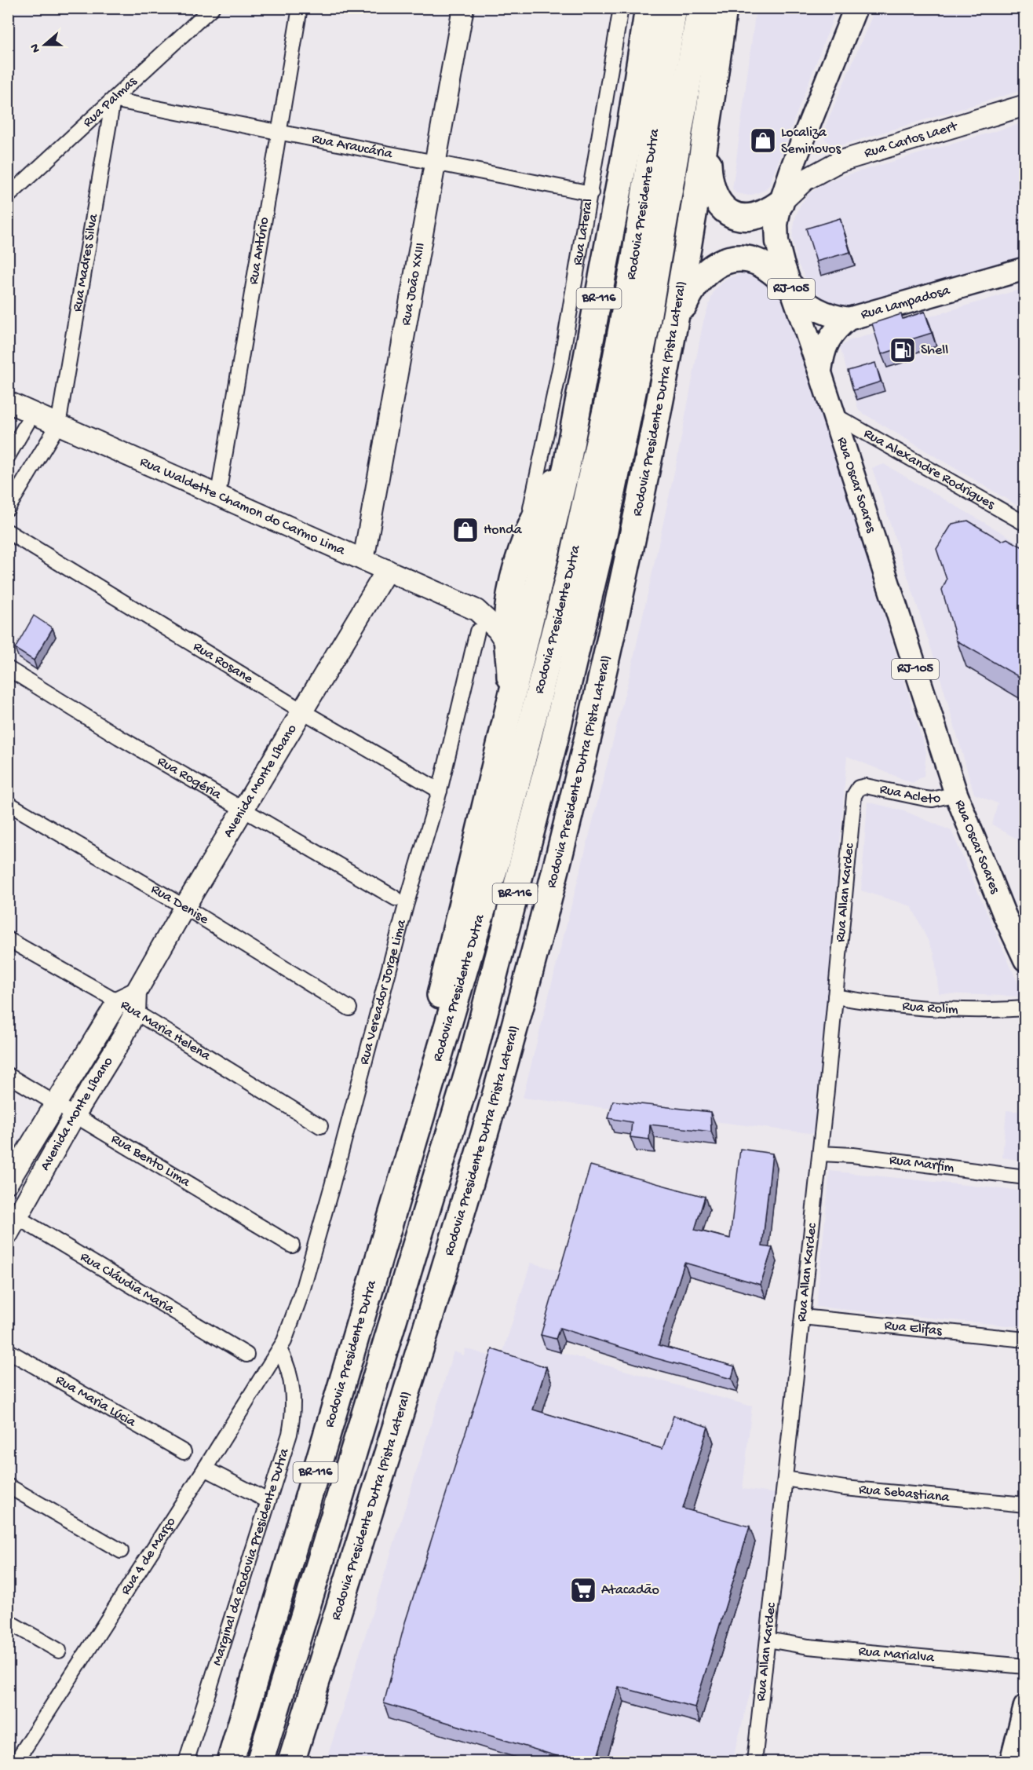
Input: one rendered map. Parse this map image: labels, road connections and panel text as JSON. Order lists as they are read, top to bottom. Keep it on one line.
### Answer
{"streets":{"highway":["Rodovia Presidente Dutra","BR-116","Rodovia Presidente Dutra (Pista Lateral)"],"main road":["RJ-105","Rua Lampadosa","Rua Oscar Soares"],"street":["Rua Palmas","Rua Carlos Laert","Rua Araucária","Rua Lateral","Rua Antúrio","Rua Madres Silva","Rua João XXIII","Rua Alexandre Rodrigues","Rua Waldette Chamon do Carmo Lima","Rua Rosane","Rua Rogéria","Avenida Monte Líbano","Rua Acleto","Rua Allan Kardec","Rua Denise","Rua Vereador Jorge Lima","Rua Rolim","Rua Maria Helena","Rua Bento Lima","Rua Marfim","Rua Cláudia Maria","Rua Elifas","Rua Maria Lúcia","Rua Sebastiana","Rua 4 de Março","Marginal da Rodovia Presidente Dutra","Rua Marialva"]},"crossings":[["Rua Palmas","Rua Araucária"],["Rua Palmas","Rua Madres Silva"],["Rua Carlos Laert","Rua Oscar Soares"],["Rua Araucária","Rua Lateral"],["Rua Araucária","Rua Antúrio"],["Rua Araucária","Rua Madres Silva"],["Rua Araucária","Rua João XXIII"],["Rodovia Presidente Dutra","BR-116"],["Rua Antúrio","Rua Waldette Chamon do Carmo Lima"],["Rua Madres Silva","Rua Waldette Chamon do Carmo Lima"],["Rua João XXIII","Rua Waldette Chamon do Carmo Lima"],["Rua Lampadosa","Rua Oscar Soares"],["Rua Alexandre Rodrigues","Rua Oscar Soares"],["Rua Oscar Soares","Rua Acleto"],["Rua Waldette Chamon do Carmo Lima","Avenida Monte Líbano"],["Rua Rosane","Avenida Monte Líbano"],["Rua Rosane","Rua Vereador Jorge Lima"],["Rua Rogéria","Avenida Monte Líbano"],["Avenida Monte Líbano","Rua Denise"],["Avenida Monte Líbano","Rua Maria Helena"],["Avenida Monte Líbano","Rua Bento Lima"],["Avenida Monte Líbano","Rua Cláudia Maria"],["Rua Acleto","Rua Allan Kardec"],["Rua Allan Kardec","Rua Rolim"],["Rua Allan Kardec","Rua Marfim"],["Rua Allan Kardec","Rua Elifas"],["Rua Allan Kardec","Rua Sebastiana"],["Rua Allan Kardec","Rua Marialva"],["Rua Vereador Jorge Lima","Rua 4 de Março"],["Rua Vereador Jorge Lima","Marginal da Rodovia Presidente Dutra"],["Rua 4 de Março","Marginal da Rodovia Presidente Dutra"]],"places":{"shop":["Localiza Seminovos","Honda"],"fuel station":["Shell"],"supermarket":["Atacadão"]},"north":"left"}
